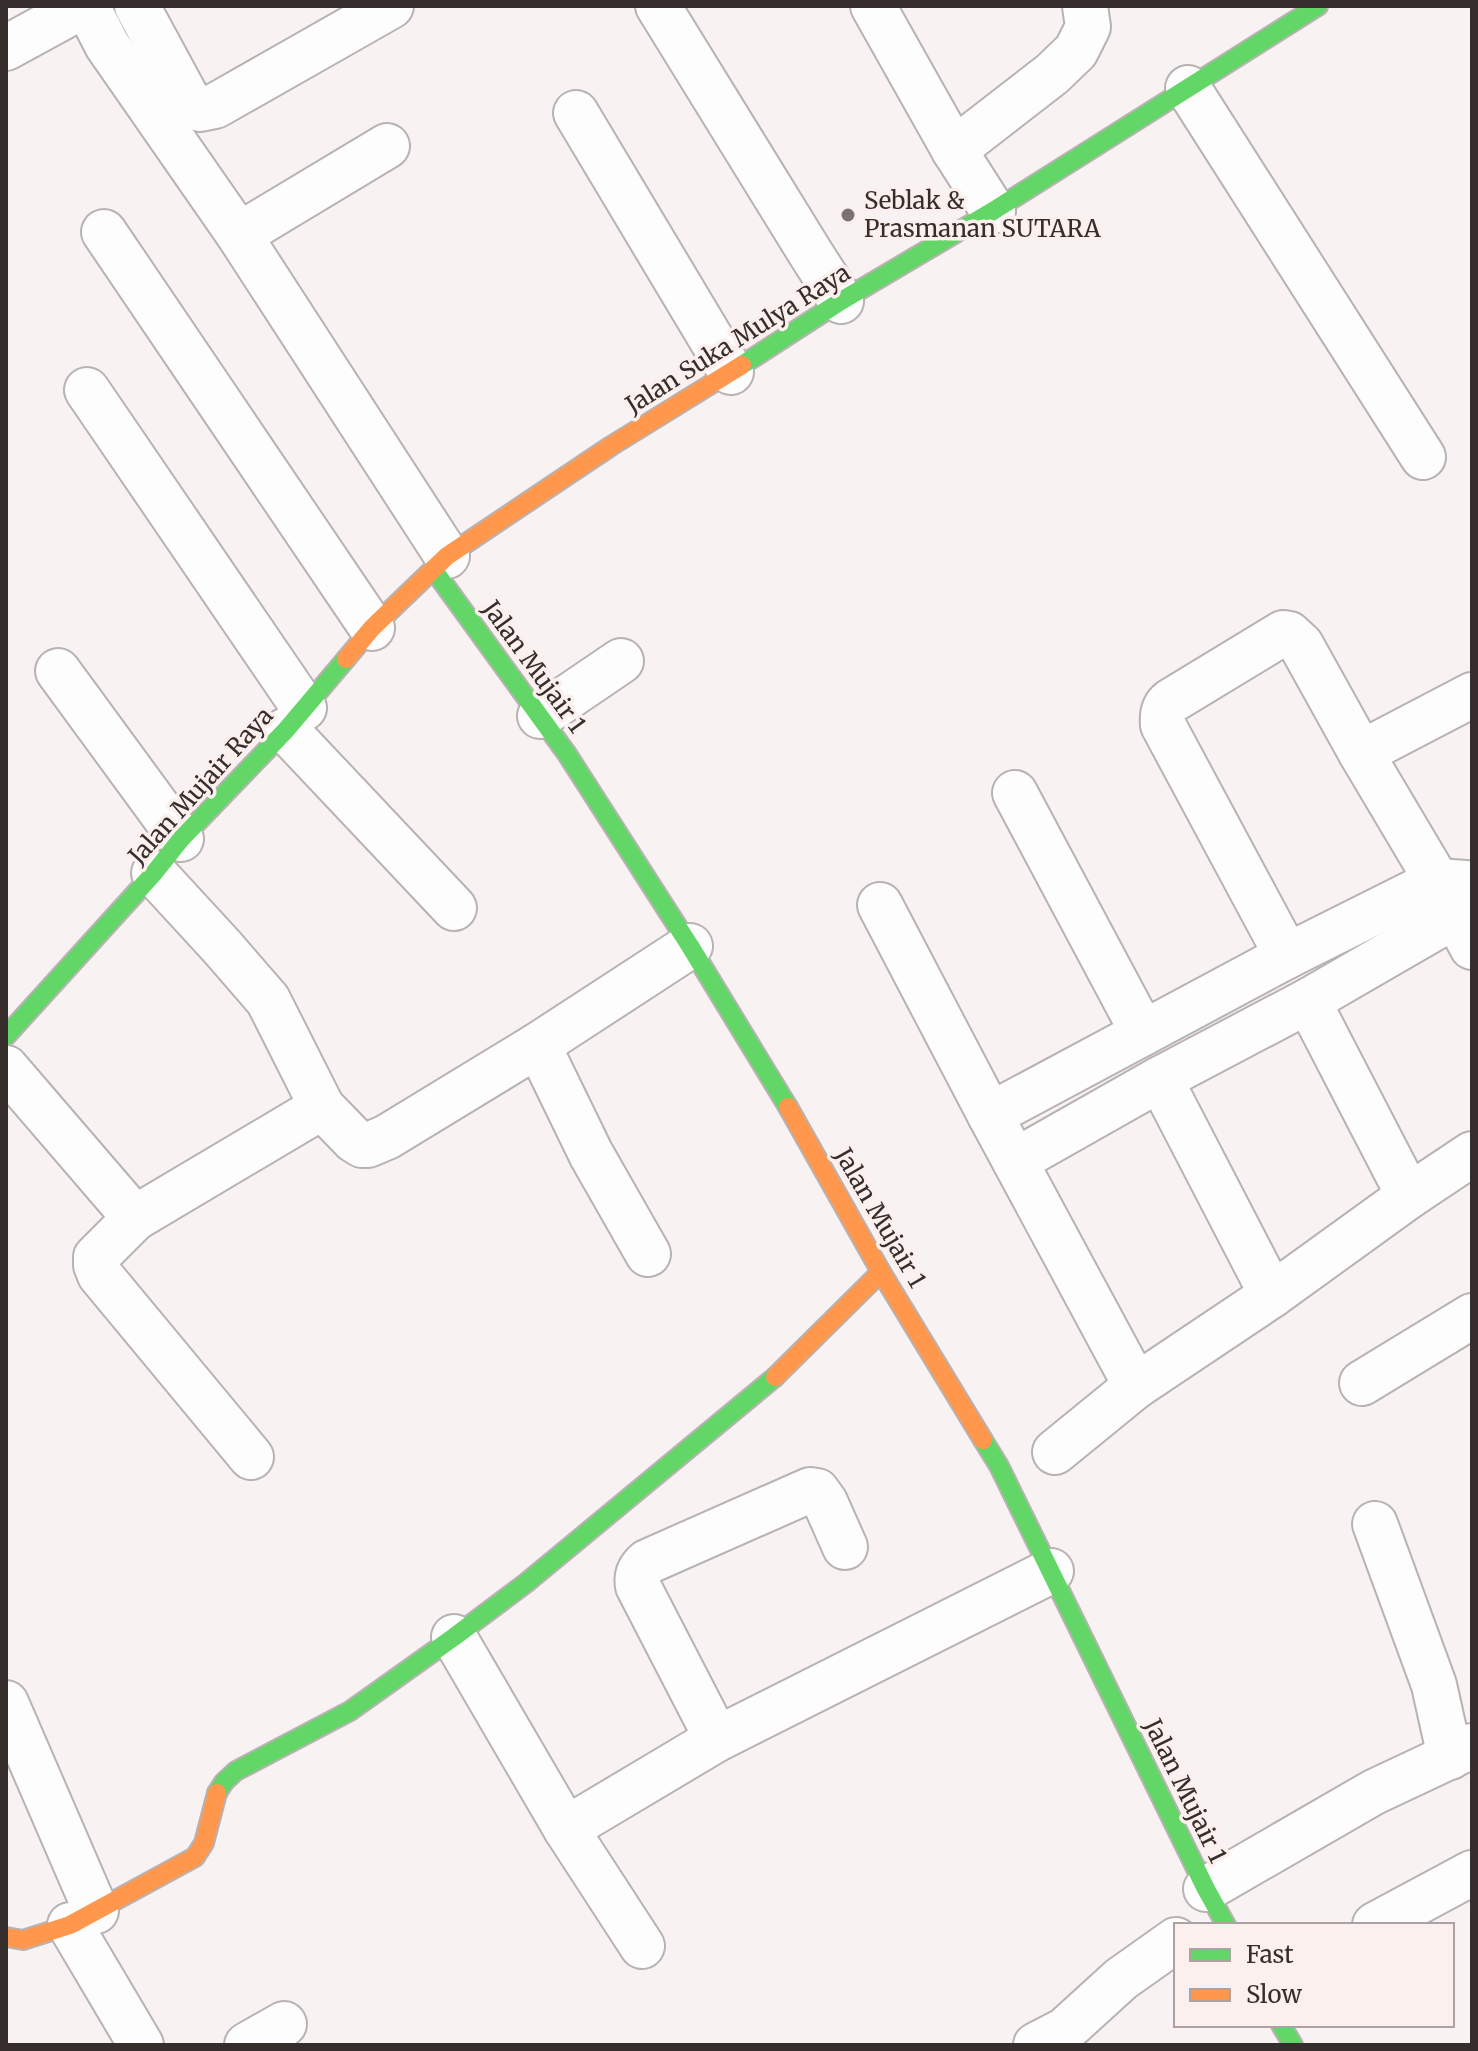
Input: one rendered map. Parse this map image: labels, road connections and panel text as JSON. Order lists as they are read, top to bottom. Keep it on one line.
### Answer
{"streets":{"street":["Jalan Suka Mulya Raya","Jalan Mujair 1","Jalan Mujair Raya"]},"crossings":[["Jalan Suka Mulya Raya","Jalan Mujair 1"],["Jalan Suka Mulya Raya","Jalan Mujair Raya"],["Jalan Mujair 1","Jalan Mujair Raya"]],"places":["Seblak & Prasmanan SUTARA"],"legend":["Fast","Slow"]}
